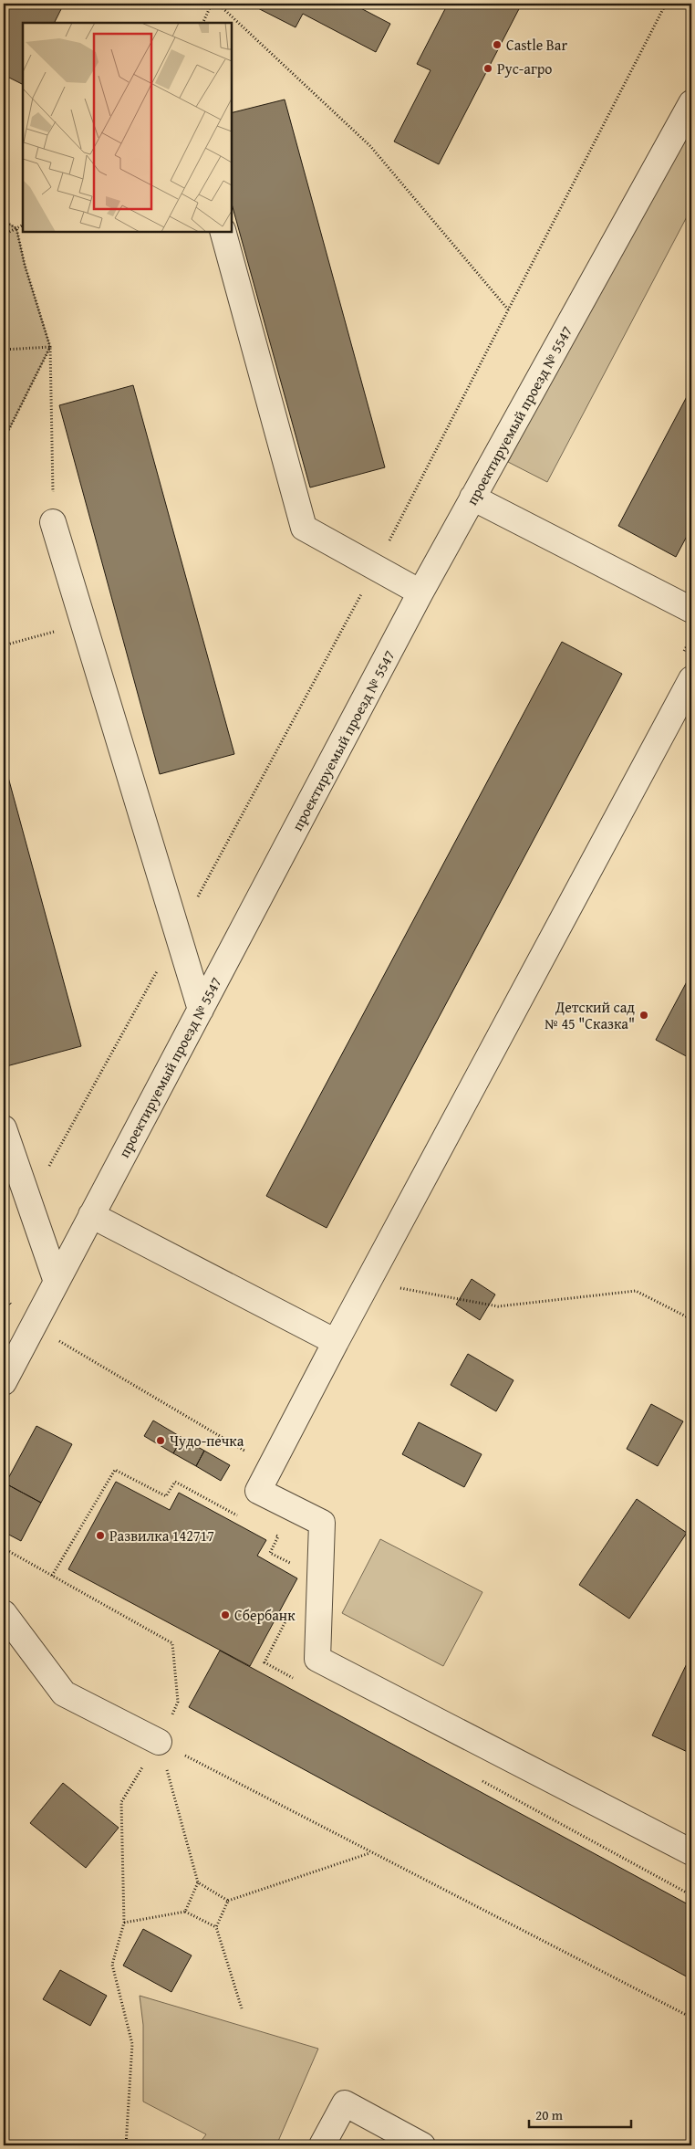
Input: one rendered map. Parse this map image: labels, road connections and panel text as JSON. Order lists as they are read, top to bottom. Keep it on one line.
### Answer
{"streets":{"street":["проектируемый проезд № 5547"]},"places":["Castle Bar","Рус-агро","Детский сад № 45 \"Сказка\"","Чудо-печка","Развилка 142717","Сбербанк"],"scale_bar":"20 m"}
